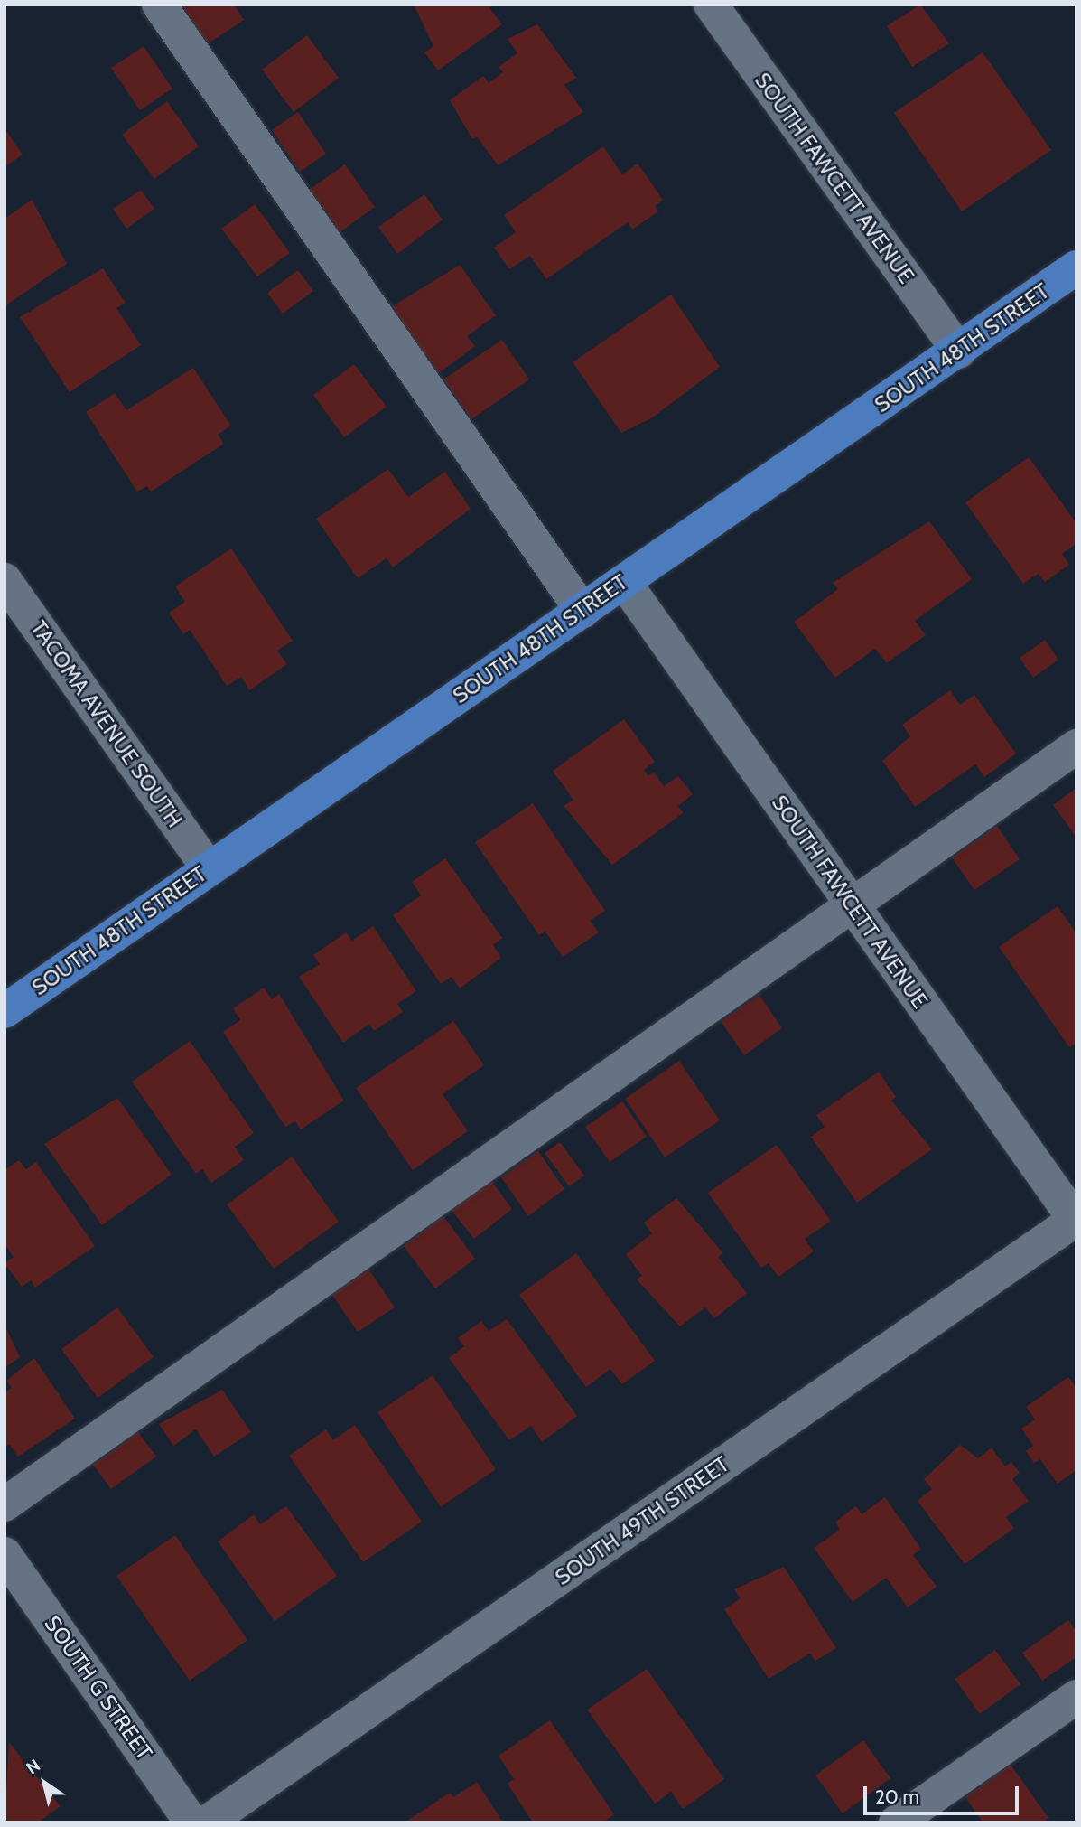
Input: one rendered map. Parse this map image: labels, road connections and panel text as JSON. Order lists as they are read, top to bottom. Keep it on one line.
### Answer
{"streets":{"main road":["SOUTH 48TH STREET"],"street":["SOUTH FAWCETT AVENUE","TACOMA AVENUE SOUTH","SOUTH 49TH STREET","SOUTH G STREET"]},"crossings":[["SOUTH FAWCETT AVENUE","SOUTH 48TH STREET"],["SOUTH FAWCETT AVENUE","SOUTH 49TH STREET"],["SOUTH 48TH STREET","TACOMA AVENUE SOUTH"]],"scale_bar":"20 m","north":"top left"}
